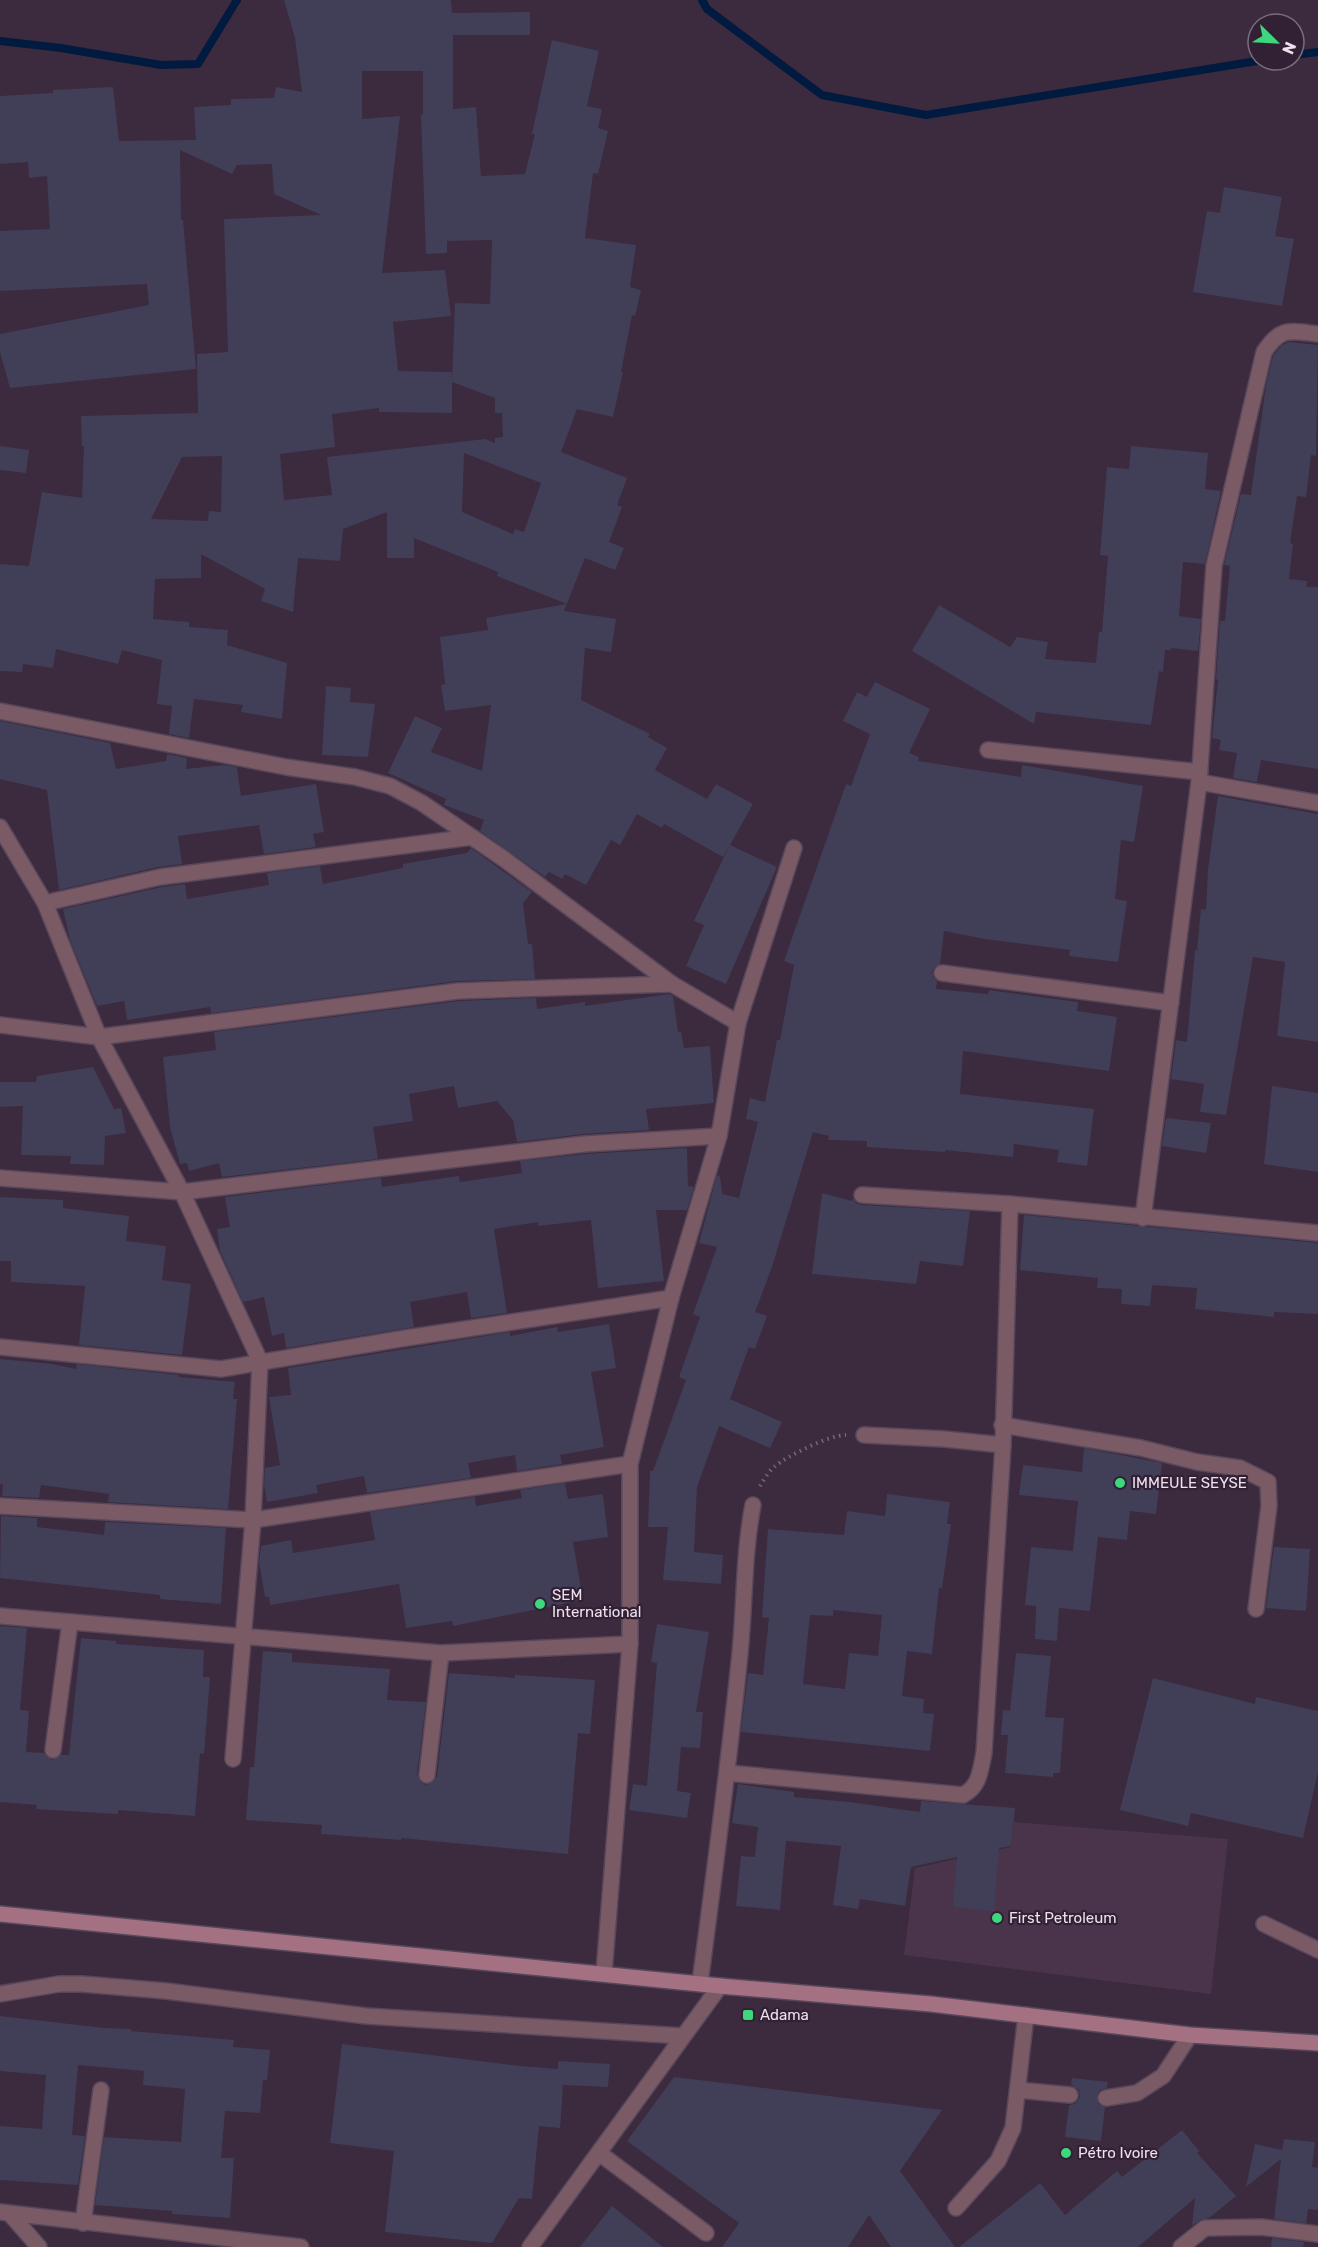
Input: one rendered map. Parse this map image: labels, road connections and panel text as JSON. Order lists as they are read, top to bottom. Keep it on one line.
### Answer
{"places":{"other":["IMMEULE SEYSE","SEM International","First Petroleum","Pétro Ivoire"],"transit":["Adama"]},"north":"bottom right"}
